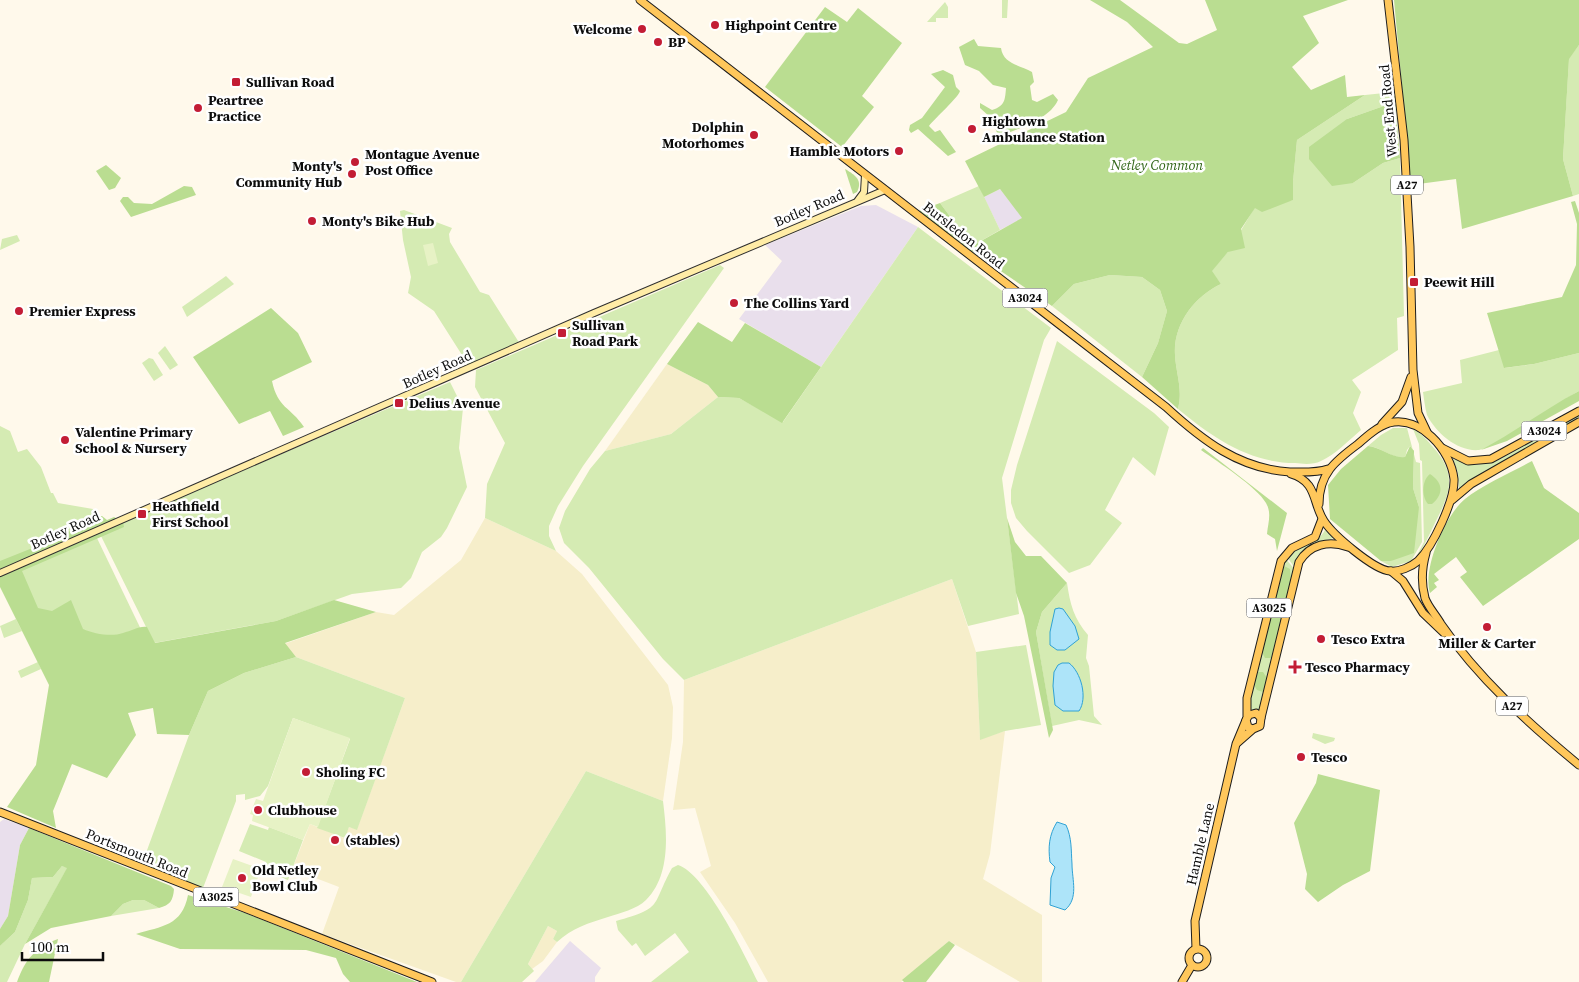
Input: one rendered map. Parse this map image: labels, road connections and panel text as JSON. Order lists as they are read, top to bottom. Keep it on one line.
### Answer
{"streets":{"main road":["West End Road","A27","Botley Road","Bursledon Road","A3024","A3025","Hamble Lane","Portsmouth Road"]},"crossings":[["West End Road","A27"],["West End Road","Bursledon Road"],["West End Road","A3024"],["West End Road","A3025"],["West End Road","Hamble Lane"],["A27","Bursledon Road"],["A27","A3024"],["A27","A3025"],["A27","Hamble Lane"],["Botley Road","Bursledon Road"],["Bursledon Road","A3024"],["Bursledon Road","A3025"],["Bursledon Road","Hamble Lane"],["A3024","A3025"],["A3024","Hamble Lane"],["A3025","Hamble Lane"]],"parks":["Netley Common"],"places":{"other":["Highpoint Centre","Welcome","BP","Peartree Practice","Hightown Ambulance Station","Dolphin Motorhomes","Hamble Motors","Montague Avenue Post Office","Monty's Community Hub","Monty's Bike Hub","The Collins Yard","Premier Express","Valentine Primary School & Nursery","Miller & Carter","Tesco Extra","Tesco","Sholing FC","Clubhouse","(stables)","Old Netley Bowl Club"],"transit":["Sullivan Road","Peewit Hill","Sullivan Road Park","Delius Avenue","Heathfield First School"],"health":["Tesco Pharmacy"]},"scale_bar":"100 m"}
